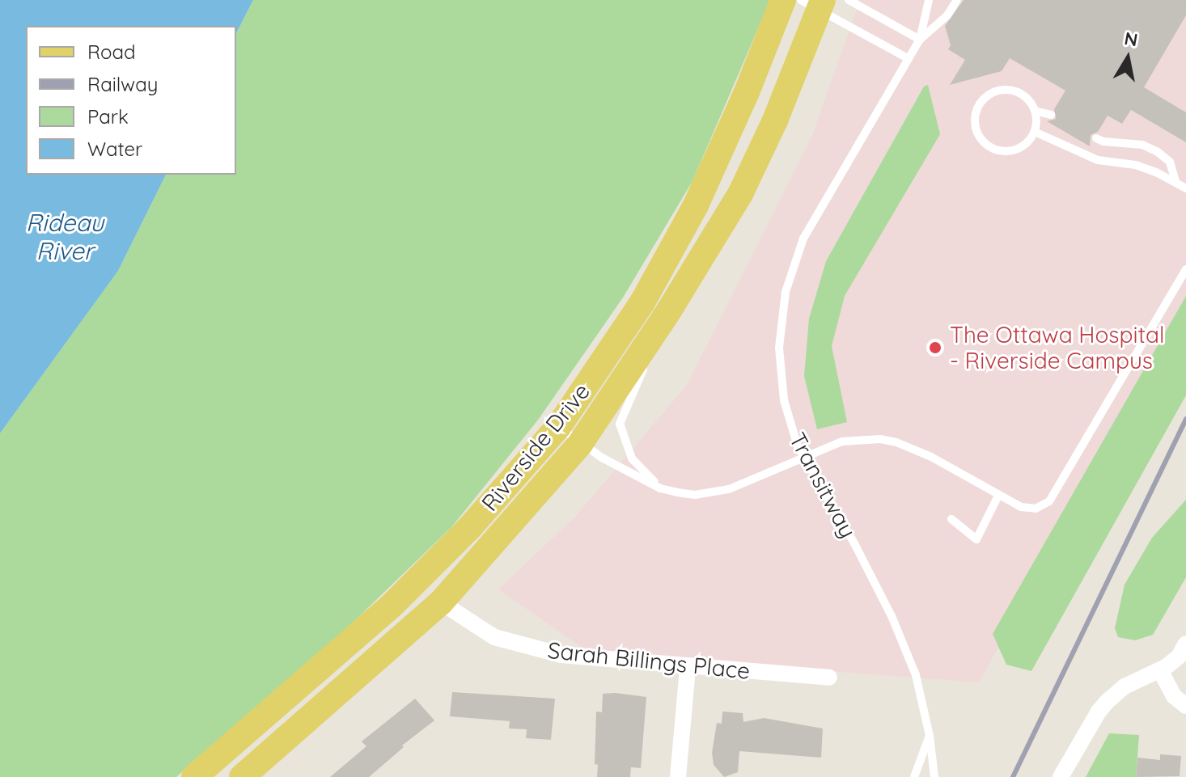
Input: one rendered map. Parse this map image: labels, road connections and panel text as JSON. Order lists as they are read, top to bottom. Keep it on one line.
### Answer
{"streets":{"main road":["Riverside Drive"],"street":["Sarah Billings Place"],"lane":["Transitway"]},"crossings":[["Riverside Drive","Sarah Billings Place"]],"water":["Rideau River"],"places":["The Ottawa Hospital - Riverside Campus"],"legend":["Road","Railway","Park","Water"],"north":"top"}
